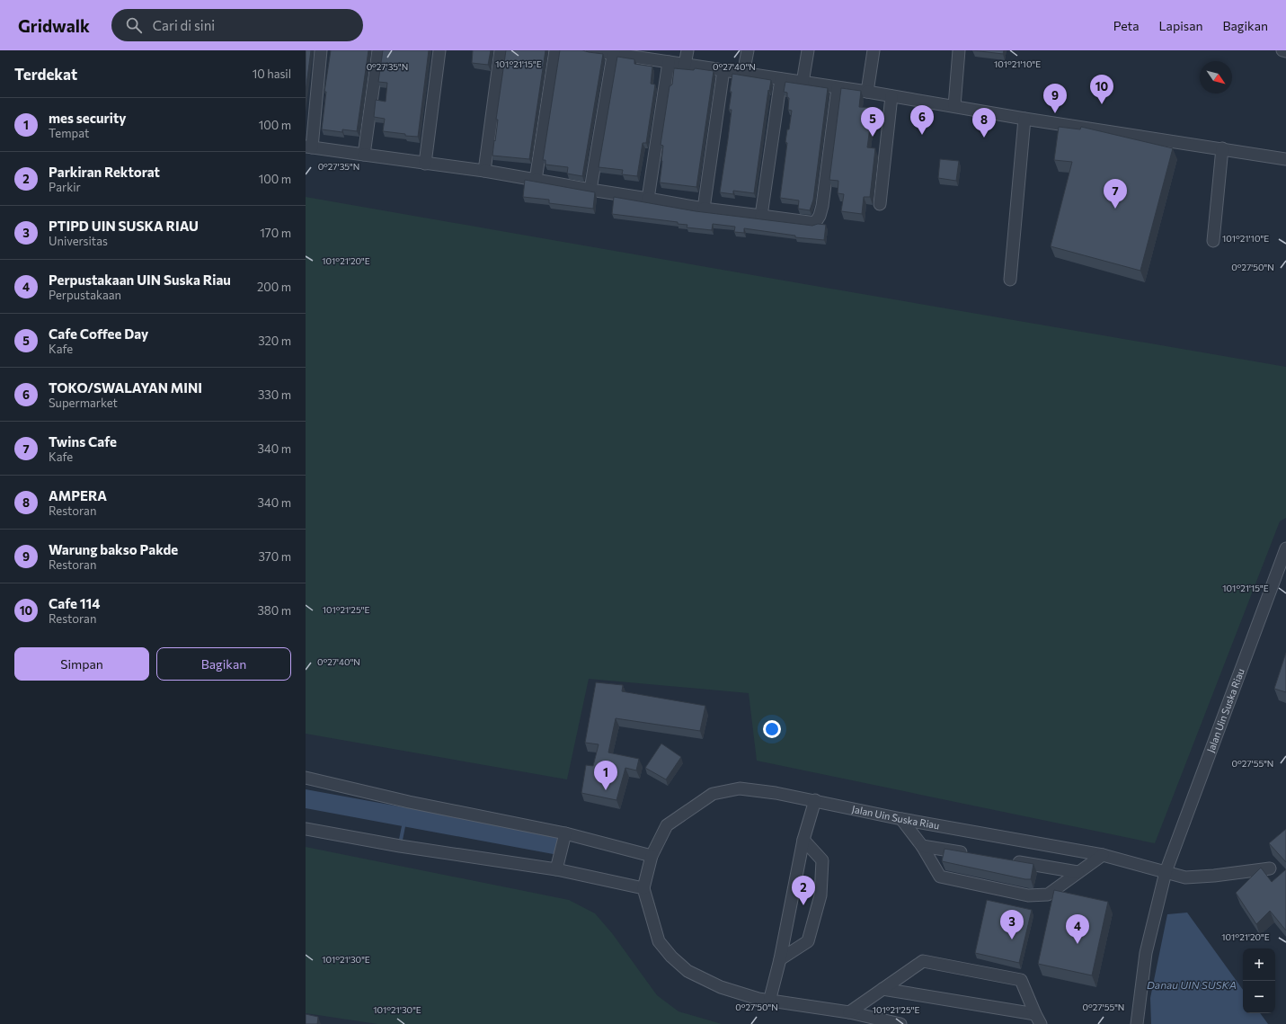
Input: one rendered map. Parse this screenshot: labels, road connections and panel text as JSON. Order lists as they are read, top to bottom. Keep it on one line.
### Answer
{"streets":{"street":["Jalan Uin Suska Riau"]},"water":["Danau UIN SUSKA"],"north":"bottom right","page":{"header":"Gridwalk","search":"Cari di sini","nav":["Peta","Lapisan","Bagikan"],"heading":["Terdekat","10 hasil"],"pins":["10","9","6","5","8","7","1","2","3","4"],"list":[{"mark":"1","name":"mes security","note":"Tempat","value":"100 m"},{"mark":"2","name":"Parkiran Rektorat","note":"Parkir","value":"100 m"},{"mark":"3","name":"PTIPD UIN SUSKA RIAU","note":"Universitas","value":"170 m"},{"mark":"4","name":"Perpustakaan UIN Suska Riau","note":"Perpustakaan","value":"200 m"},{"mark":"5","name":"Cafe Coffee Day","note":"Kafe","value":"320 m"},{"mark":"6","name":"TOKO/SWALAYAN MINI","note":"Supermarket","value":"330 m"},{"mark":"7","name":"Twins Cafe","note":"Kafe","value":"340 m"},{"mark":"8","name":"AMPERA","note":"Restoran","value":"340 m"},{"mark":"9","name":"Warung bakso Pakde","note":"Restoran","value":"370 m"},{"mark":"10","name":"Cafe 114","note":"Restoran","value":"380 m"}],"buttons":["Simpan","Bagikan"],"map_buttons":["+","−"]},"coordinates":["101°21'15\"E","101°21'10\"E","0°27'35\"N","0°27'40\"N","101°21'20\"E","0°27'50\"N","101°21'25\"E","0°27'55\"N","101°21'30\"E"]}
